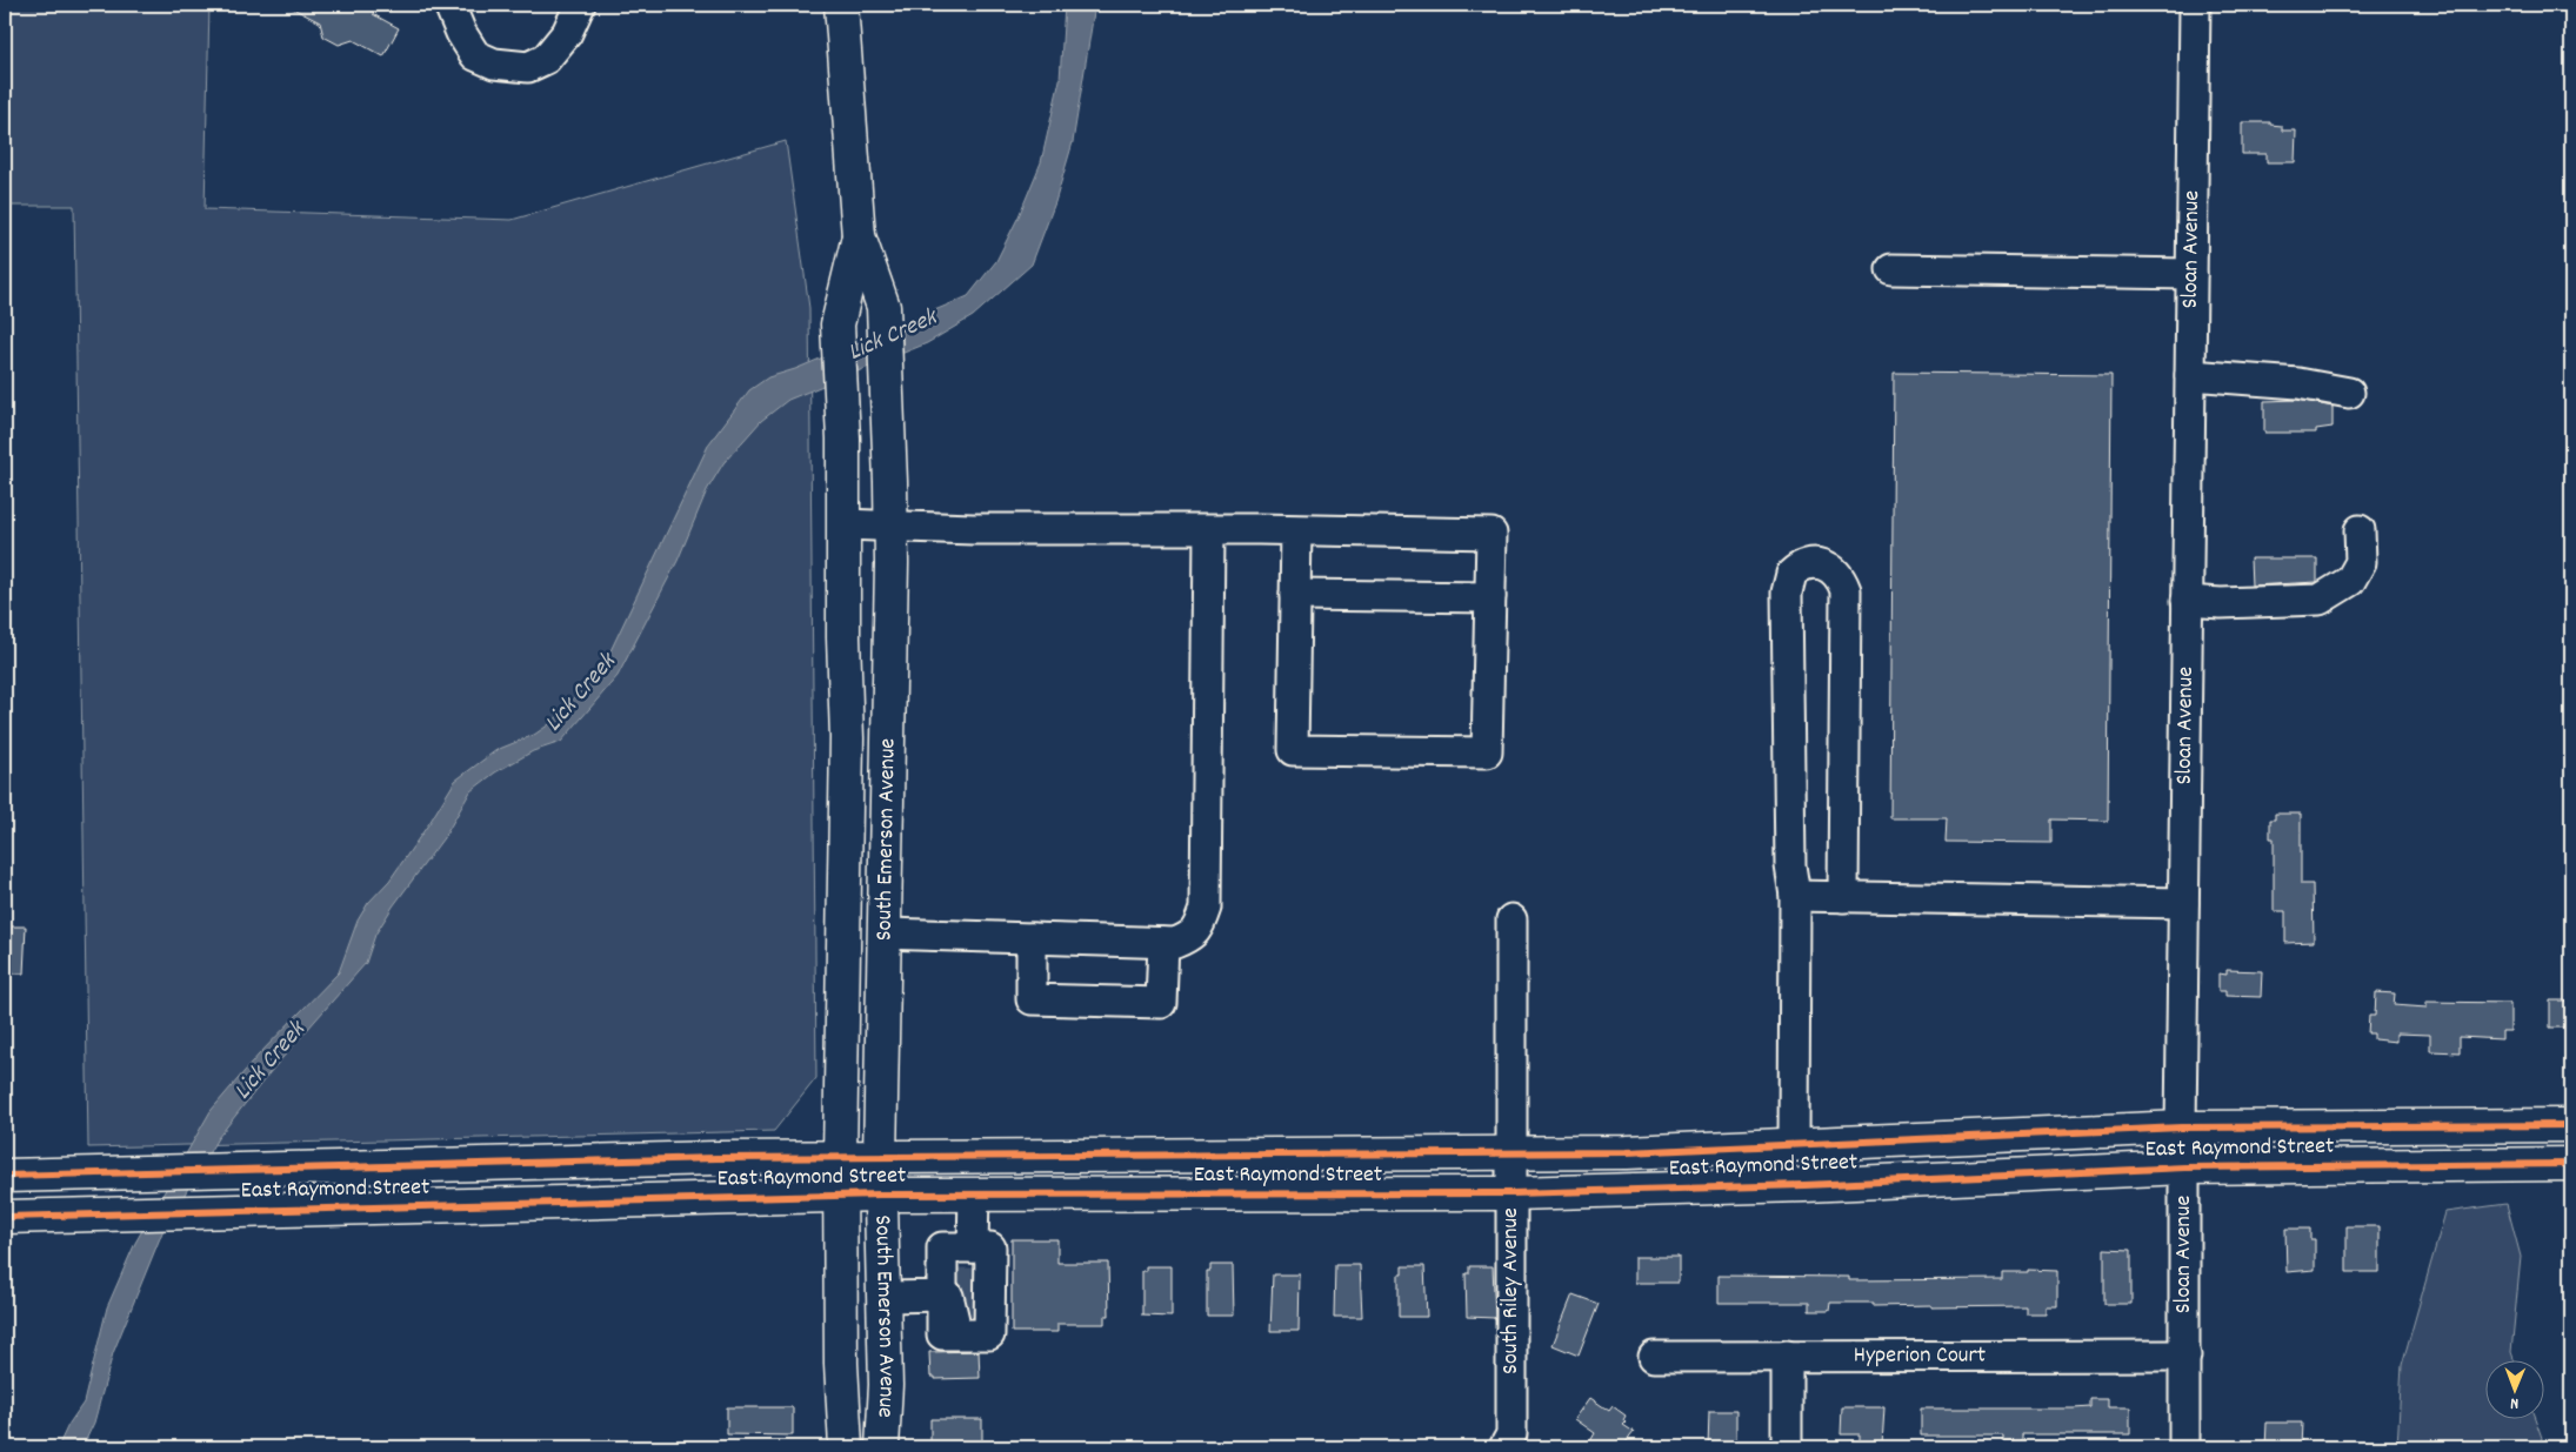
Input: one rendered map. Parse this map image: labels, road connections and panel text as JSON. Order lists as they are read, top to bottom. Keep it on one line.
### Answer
{"streets":{"main road":["South Emerson Avenue","East Raymond Street"],"street":["Sloan Avenue","South Riley Avenue","Hyperion Court"]},"crossings":[["Sloan Avenue","East Raymond Street"],["Sloan Avenue","Hyperion Court"],["South Emerson Avenue","East Raymond Street"],["East Raymond Street","South Riley Avenue"]],"water":["Lick Creek"],"north":"bottom"}
